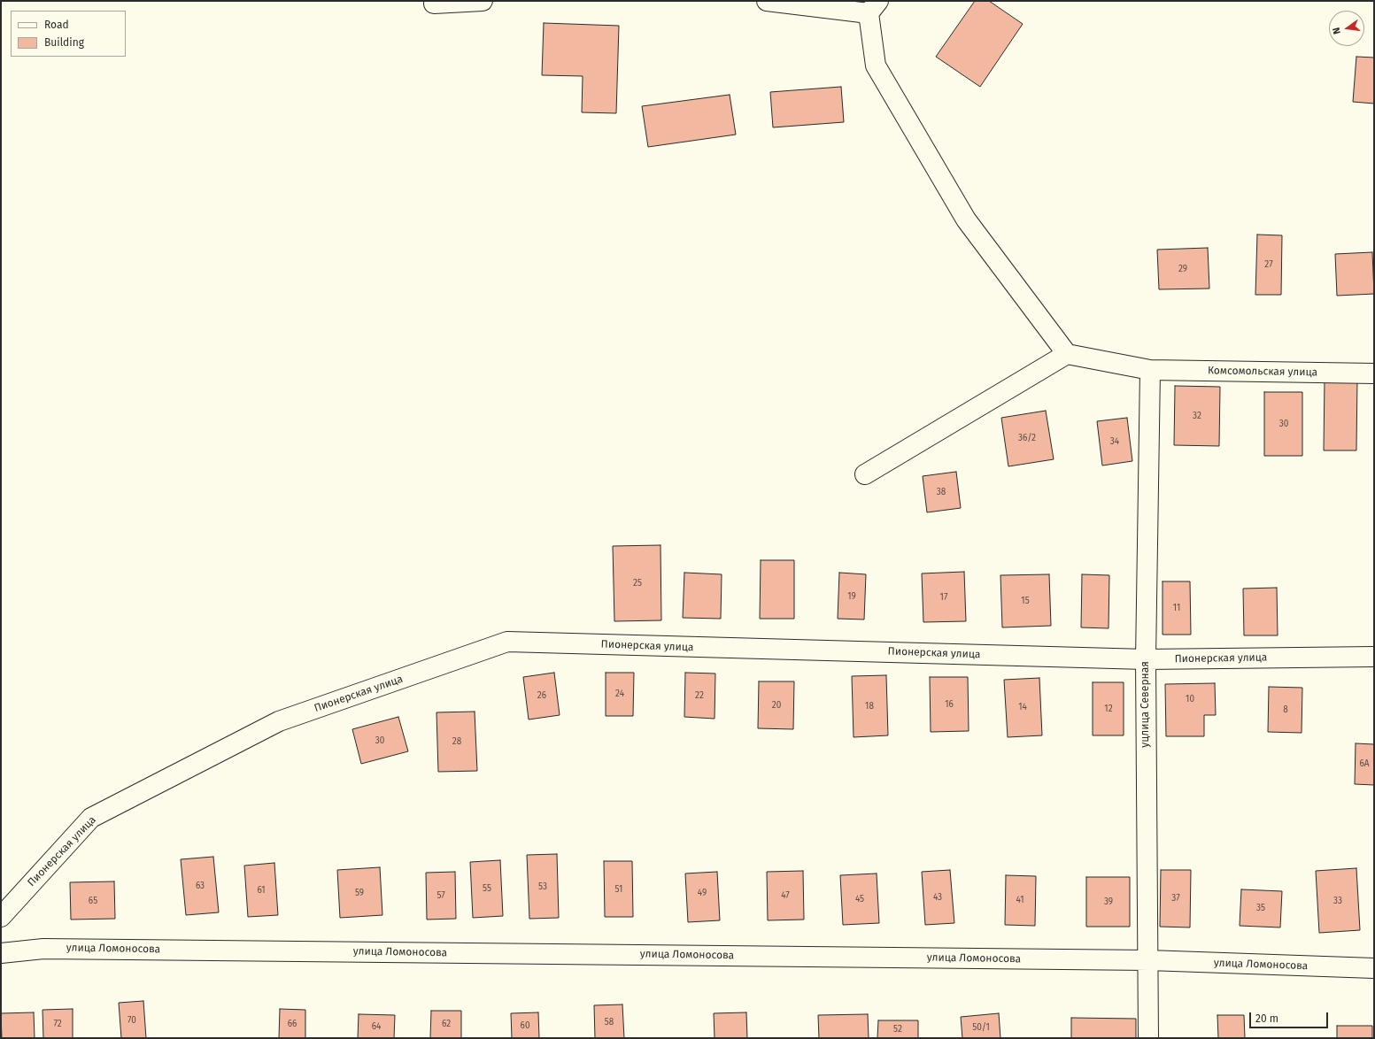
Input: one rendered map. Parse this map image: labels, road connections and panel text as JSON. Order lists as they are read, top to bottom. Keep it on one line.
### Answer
{"streets":{"street":["Комсомольская улица","Пионерская улица","уцлица Северная","улица Ломоносова"]},"crossings":[["Комсомольская улица","уцлица Северная"],["Пионерская улица","уцлица Северная"],["уцлица Северная","улица Ломоносова"]],"house_numbers":["27","29","32","30","36/2","34","38","25","19","17","15","11","24","26","22","10","16","20","18","14","12","8","30","28","6А","63","53","55","51","61","59","49","57","47","43","37","45","41","65","33","39","35","70","58","72","66","62","60","64","50/1","52"],"legend":["Road","Building"],"scale_bar":"20 m","north":"left"}
